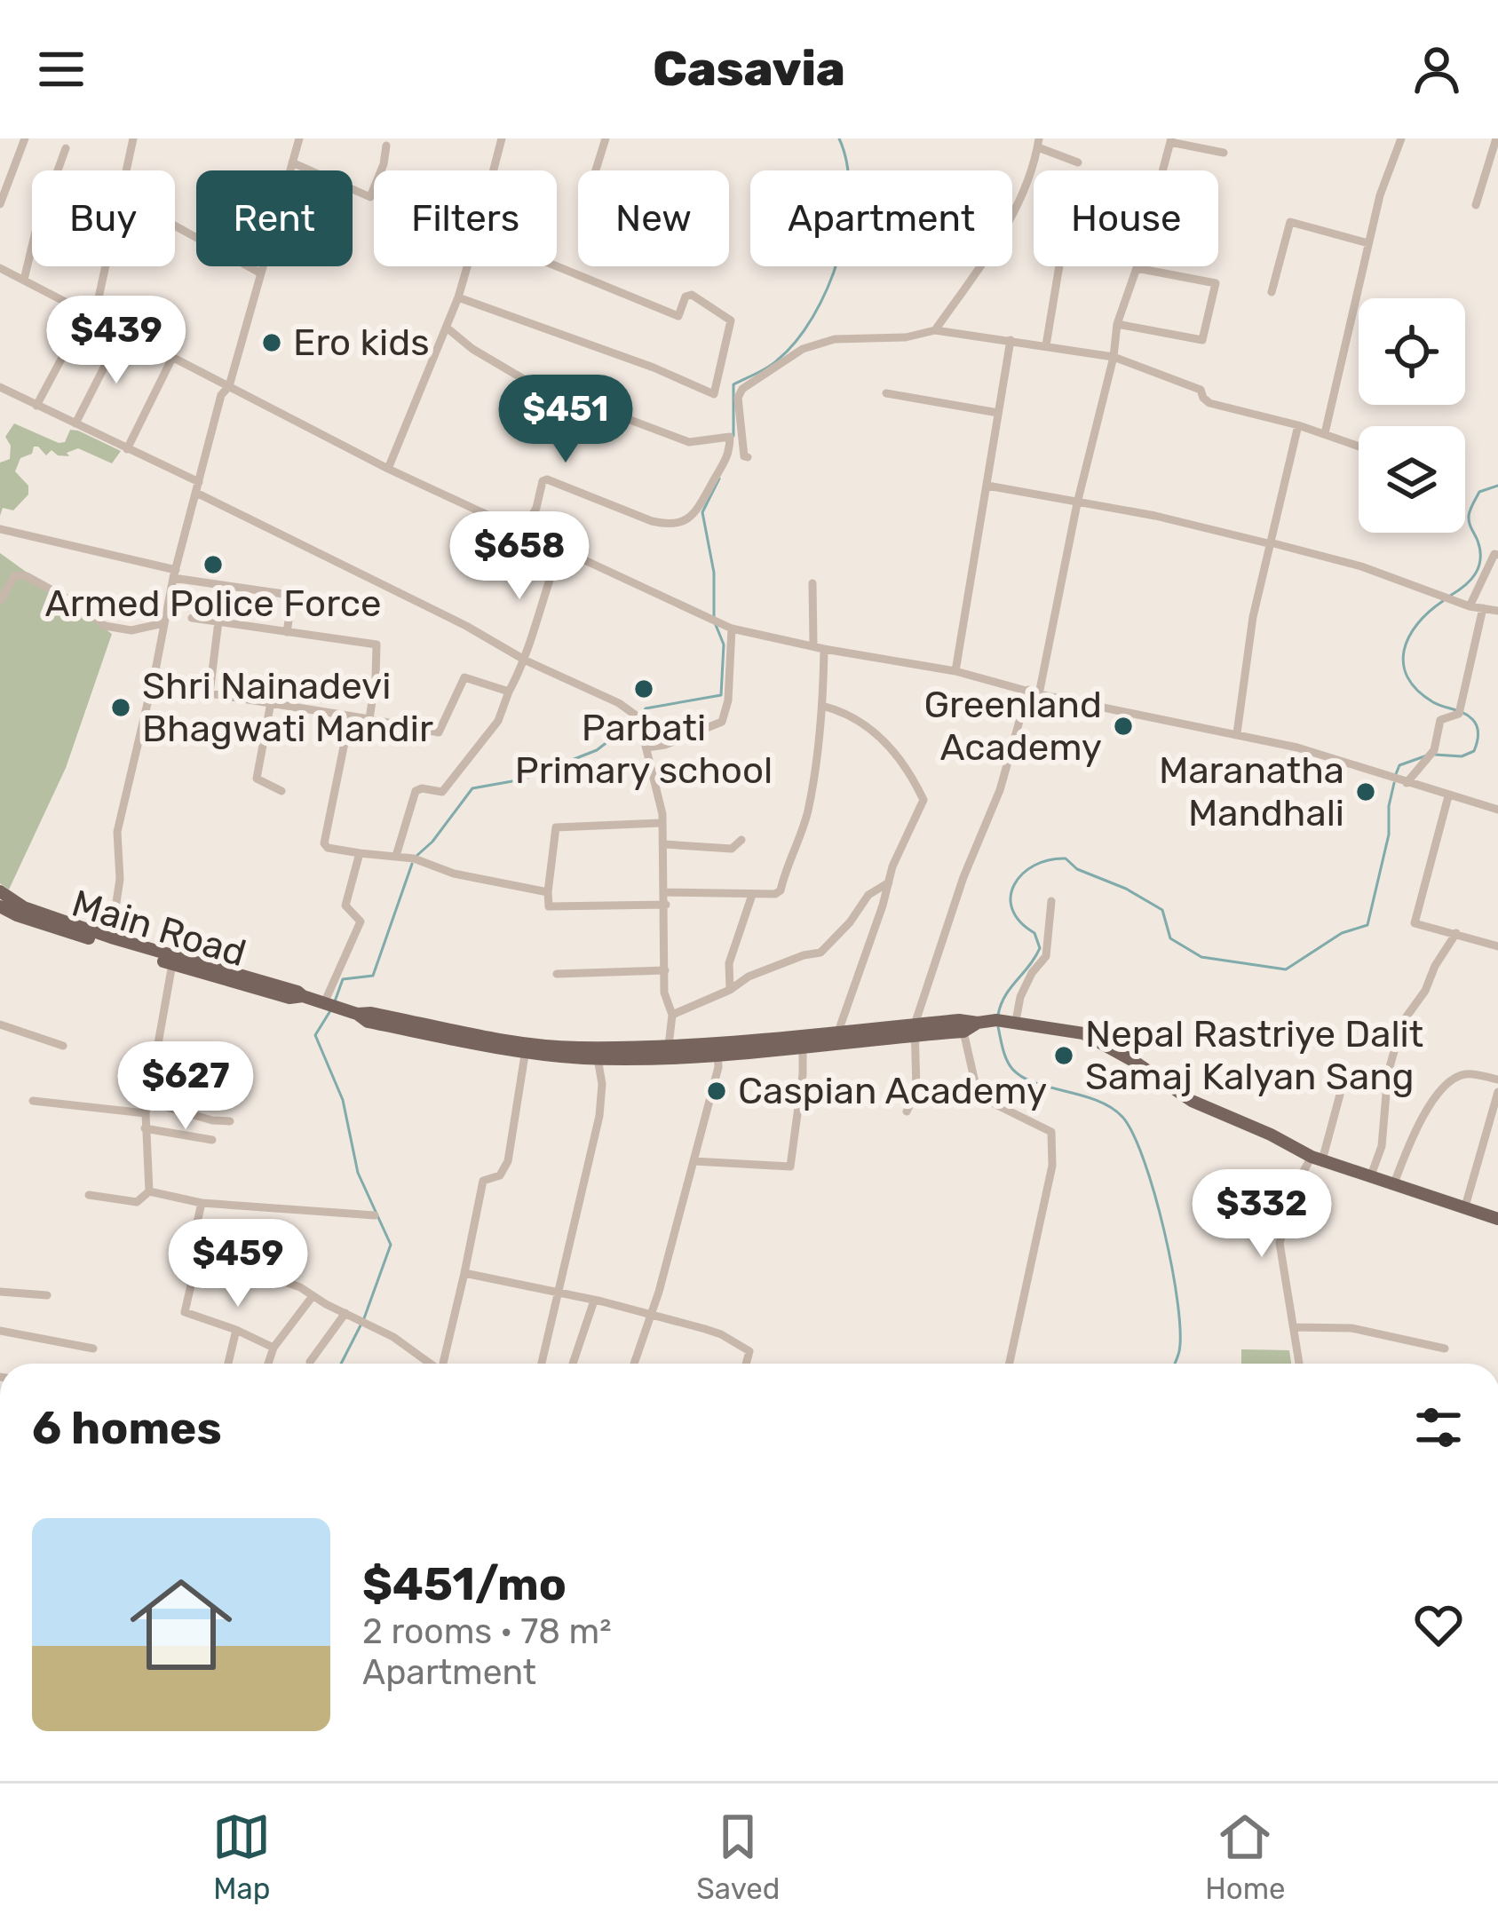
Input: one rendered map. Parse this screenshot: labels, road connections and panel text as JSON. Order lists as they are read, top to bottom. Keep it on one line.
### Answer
{"streets":{"main road":["Main Road"]},"places":["Ero kids","Armed Police Force","Parbati Primary school","Shri Nainadevi Bhagwati Mandir","Greenland Academy","Maranatha Mandhali","Nepal Rastriye Dalit Samaj Kalyan Sang","Caspian Academy"],"page":{"header":"Casavia","chip":["Buy","Rent","Filters","New","Apartment","House"],"price":["$439","$451","$658","$627","$332","$459"],"heading":"6 homes","list":[{"name":"$451/mo","note":"2 rooms · 78 m² · Apartment"}],"tabs":["Map","Saved","Home"]}}
